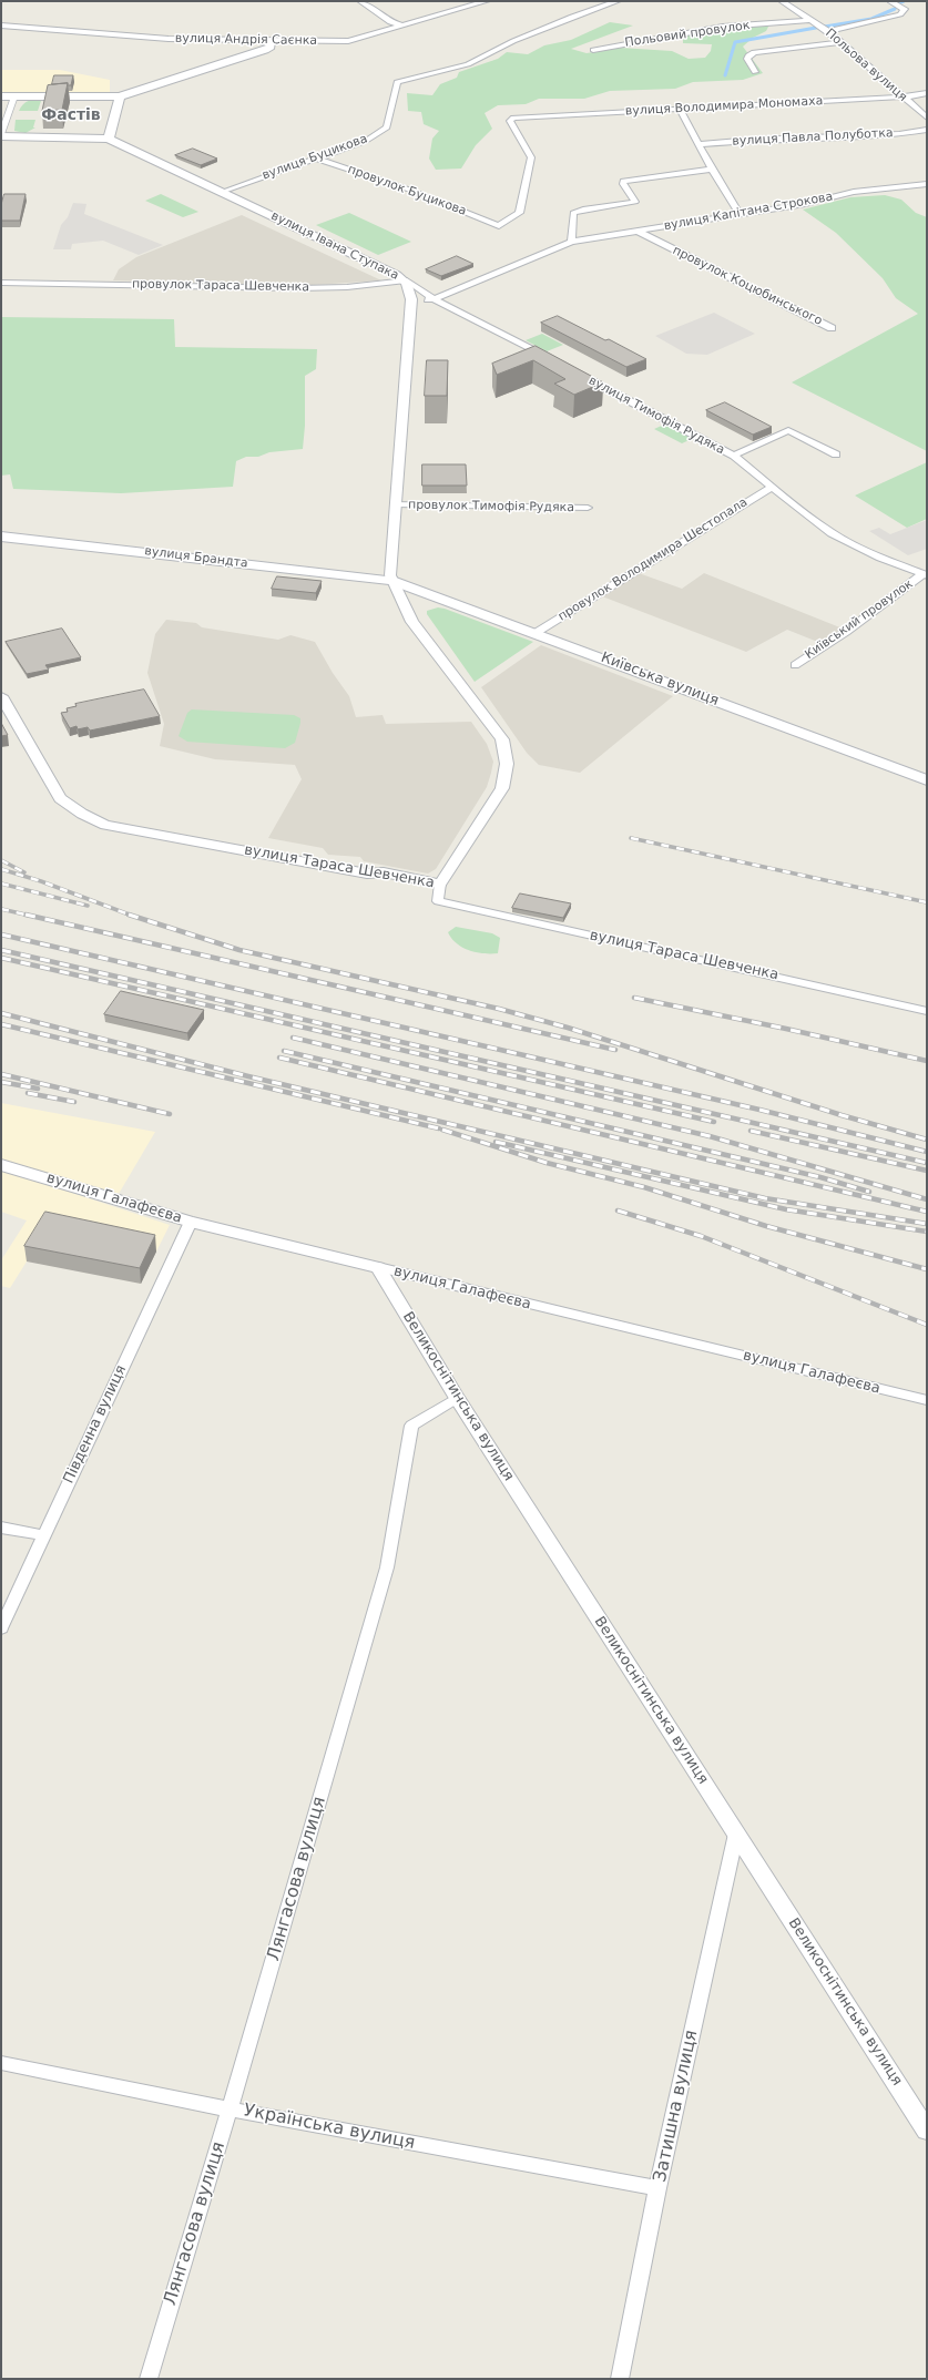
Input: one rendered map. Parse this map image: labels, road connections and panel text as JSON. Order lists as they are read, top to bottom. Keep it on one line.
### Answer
{"streets":{"main road":["вулиця Брандта","Київська вулиця"],"street":["Польовий провулок","вулиця Андрія Саєнка","Польова вулиця","вулиця Володимира Мономаха","вулиця Павла Полуботка","вулиця Буцикова","провулок Буцикова","вулиця Капітана Строкова","вулиця Івана Ступака","провулок Тараса Шевченка","провулок Коцюбинського","вулиця Тимофія Рудяка","провулок Тимофія Рудяка","провулок Володимира Шестопала","Київський провулок","вулиця Тараса Шевченка","вулиця Галафеєва","Великоснітинська вулиця","Південна вулиця","Лянгасова вулиця","Затишна вулиця","Українська вулиця"]},"crossings":[["Польовий провулок","Польова вулиця"],["Польова вулиця","вулиця Володимира Мономаха"],["вулиця Володимира Мономаха","провулок Буцикова"],["вулиця Буцикова","провулок Буцикова"],["вулиця Буцикова","вулиця Івана Ступака"],["вулиця Капітана Строкова","провулок Коцюбинського"],["вулиця Івана Ступака","провулок Тараса Шевченка"],["вулиця Івана Ступака","провулок Тимофія Рудяка"],["вулиця Івана Ступака","вулиця Брандта"],["вулиця Івана Ступака","Київська вулиця"],["вулиця Тимофія Рудяка","провулок Володимира Шестопала"],["вулиця Тимофія Рудяка","Київський провулок"],["вулиця Брандта","Київська вулиця"],["провулок Володимира Шестопала","Київська вулиця"],["вулиця Галафеєва","Великоснітинська вулиця"],["вулиця Галафеєва","Південна вулиця"],["Великоснітинська вулиця","Лянгасова вулиця"],["Великоснітинська вулиця","Затишна вулиця"],["Лянгасова вулиця","Українська вулиця"],["Затишна вулиця","Українська вулиця"]],"districts":["Фастів"]}
